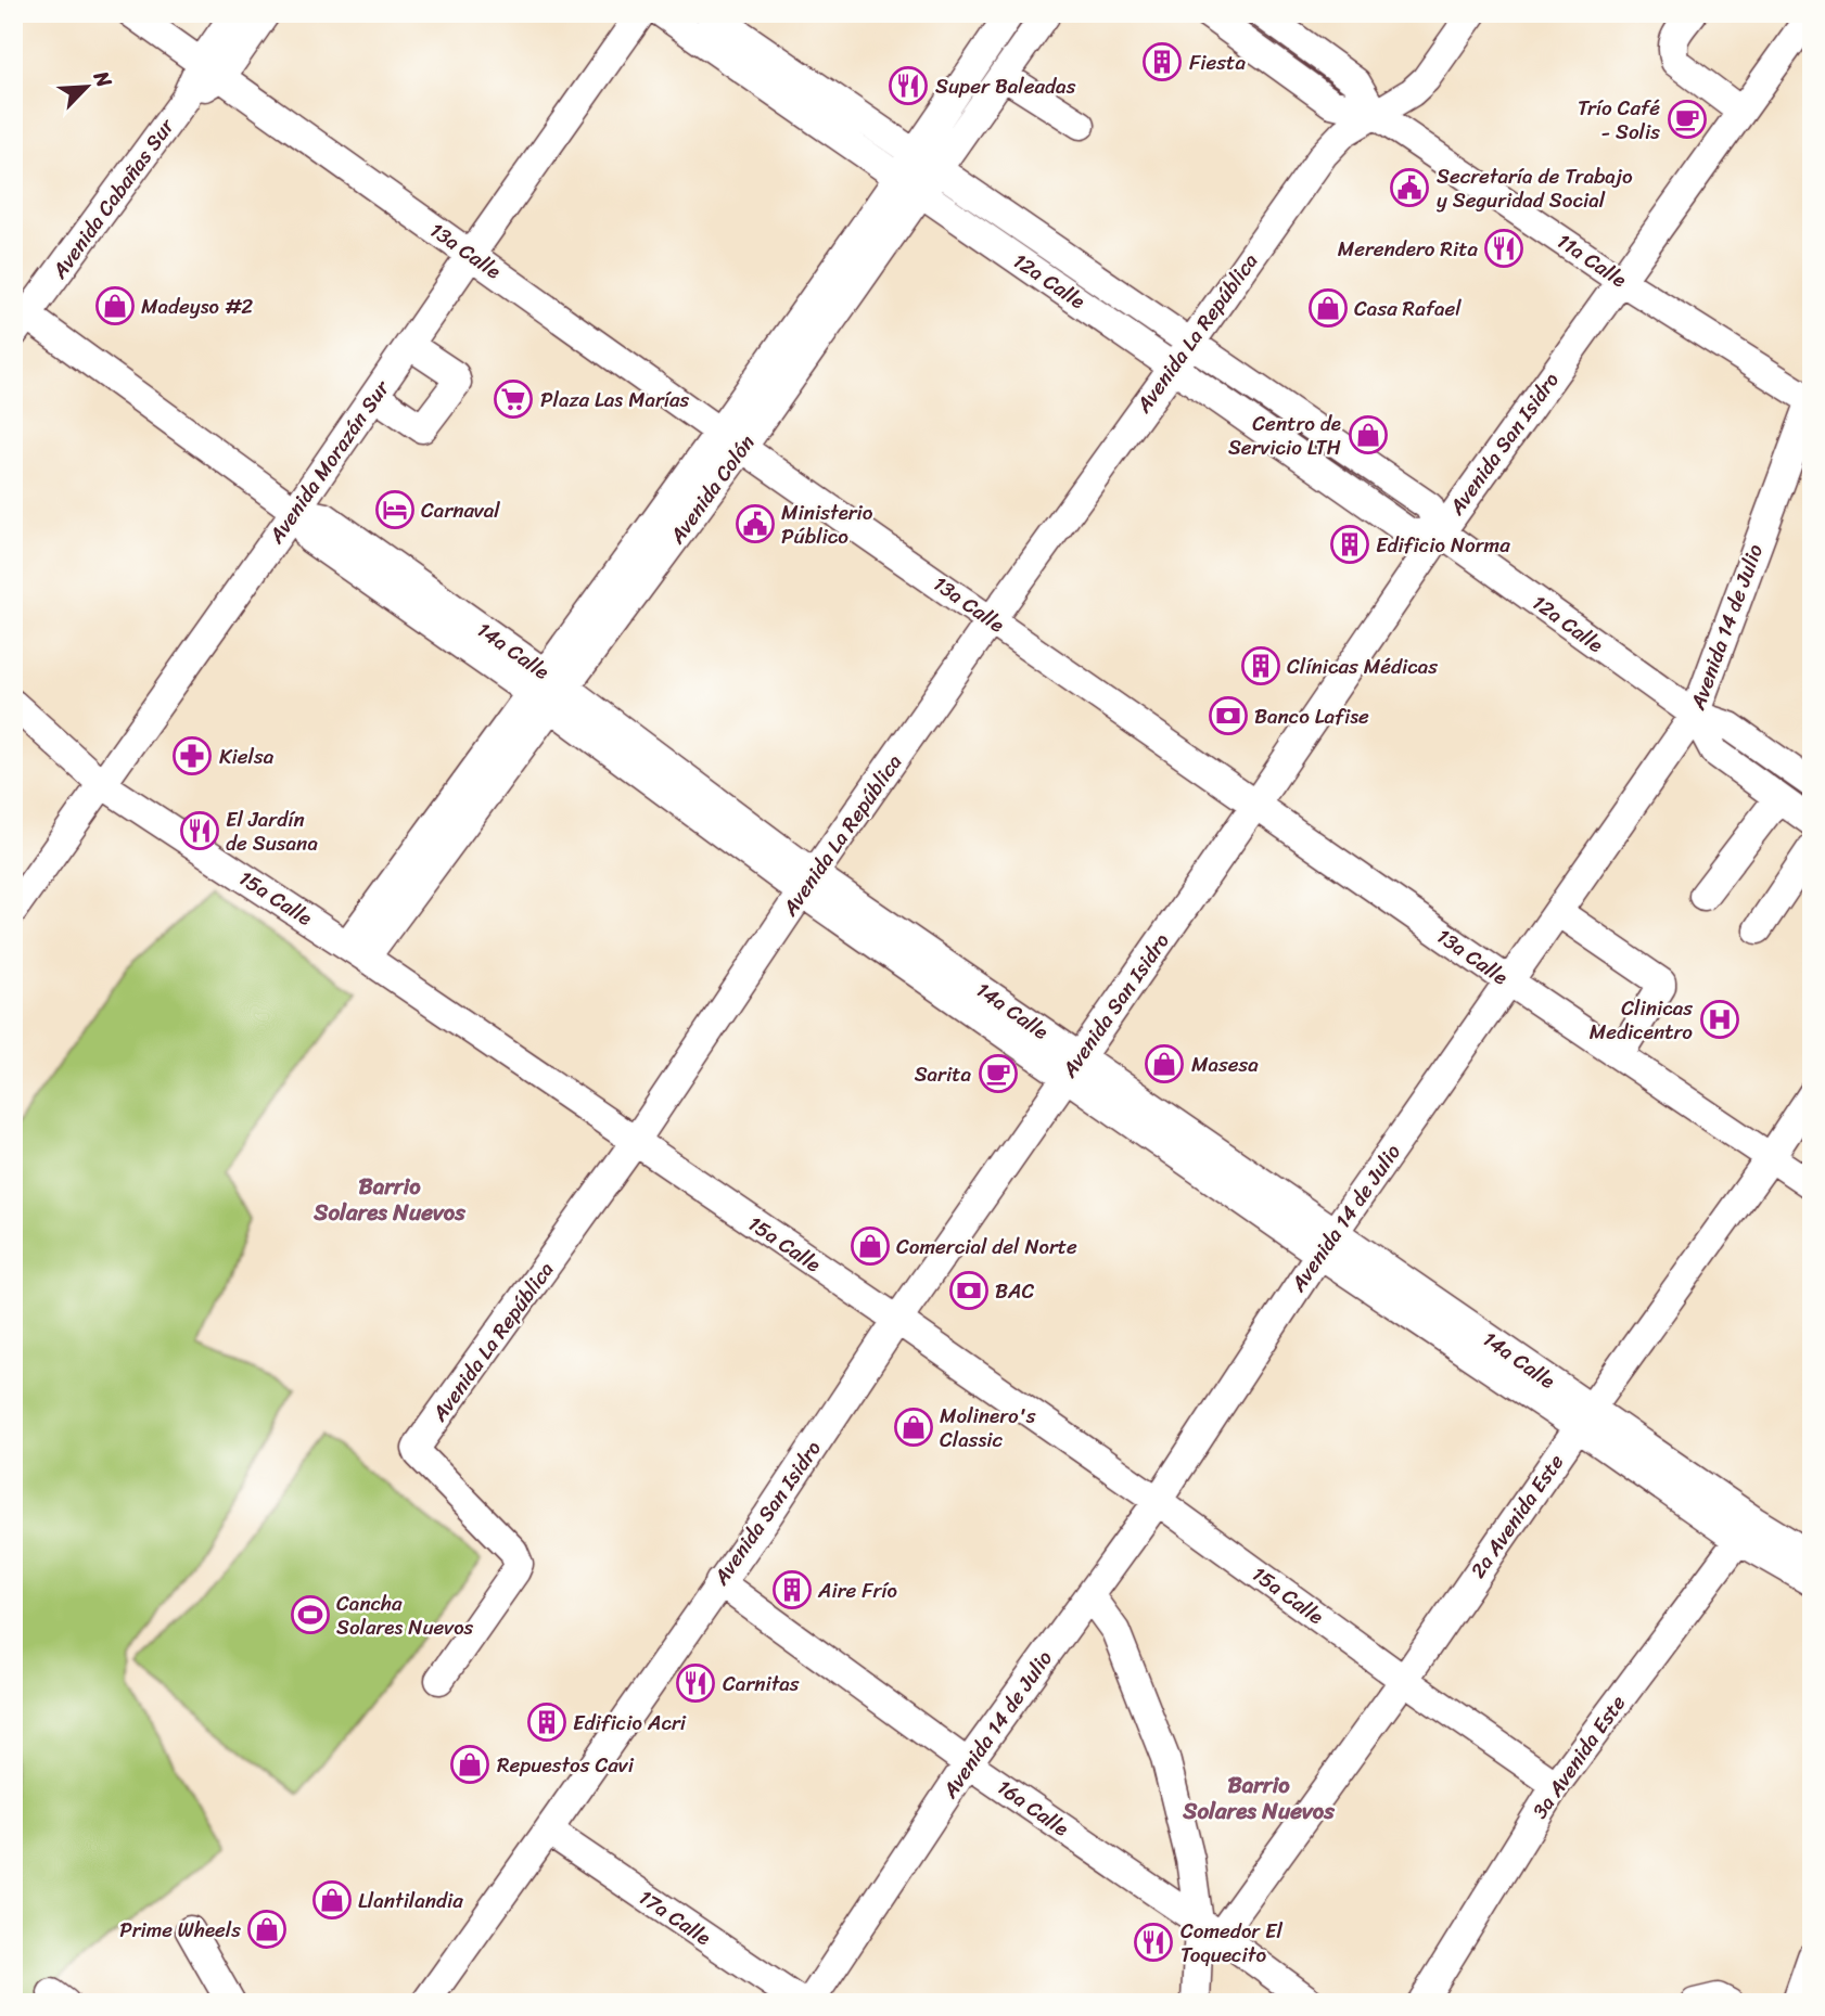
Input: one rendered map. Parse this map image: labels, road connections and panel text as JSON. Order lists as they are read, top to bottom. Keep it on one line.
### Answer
{"streets":{"street":["Avenida Cabañas Sur","13a Calle","11a Calle","12a Calle","Avenida La República","Avenida San Isidro","Avenida Morazán Sur","Avenida Colón","Avenida 14 de Julio","14a Calle","15a Calle","2a Avenida Este","3a Avenida Este","16a Calle","17a Calle"]},"crossings":[["Avenida Cabañas Sur","13a Calle"],["Avenida Cabañas Sur","14a Calle"],["13a Calle","Avenida La República"],["13a Calle","Avenida San Isidro"],["13a Calle","Avenida Morazán Sur"],["13a Calle","Avenida Colón"],["13a Calle","Avenida 14 de Julio"],["13a Calle","2a Avenida Este"],["11a Calle","Avenida La República"],["11a Calle","Avenida San Isidro"],["11a Calle","Avenida 14 de Julio"],["12a Calle","Avenida La República"],["12a Calle","Avenida San Isidro"],["12a Calle","Avenida Colón"],["12a Calle","Avenida 14 de Julio"],["Avenida La República","14a Calle"],["Avenida La República","15a Calle"],["Avenida San Isidro","14a Calle"],["Avenida San Isidro","15a Calle"],["Avenida San Isidro","16a Calle"],["Avenida San Isidro","17a Calle"],["Avenida Morazán Sur","14a Calle"],["Avenida Morazán Sur","15a Calle"],["Avenida Colón","14a Calle"],["Avenida Colón","15a Calle"],["Avenida 14 de Julio","14a Calle"],["Avenida 14 de Julio","15a Calle"],["Avenida 14 de Julio","16a Calle"],["14a Calle","2a Avenida Este"],["14a Calle","3a Avenida Este"],["15a Calle","2a Avenida Este"],["15a Calle","3a Avenida Este"],["2a Avenida Este","16a Calle"]],"districts":["Barrio Solares Nuevos","Barrio Solares Nuevos"],"places":{"building":["Fiesta","Edificio Norma","Clínicas Médicas","Aire Frío","Edificio Acri"],"restaurant":["Super Baleadas","Merendero Rita","El Jardín de Susana","Carnitas","Comedor El Toquecito"],"cafe":["Trío Café - Solis","Sarita"],"public building":["Secretaría de Trabajo y Seguridad Social","Ministerio Público"],"shop":["Madeyso #2","Casa Rafael","Centro de Servicio LTH","Masesa","Comercial del Norte","Molinero's Classic","Repuestos Cavi","Llantilandia","Prime Wheels"],"supermarket":["Plaza Las Marías"],"hotel":["Carnaval"],"bank":["Banco Lafise","BAC"],"pharmacy":["Kielsa"],"hospital":["Clinicas Medicentro"],"sports":["Cancha Solares Nuevos"]},"north":"top right"}
